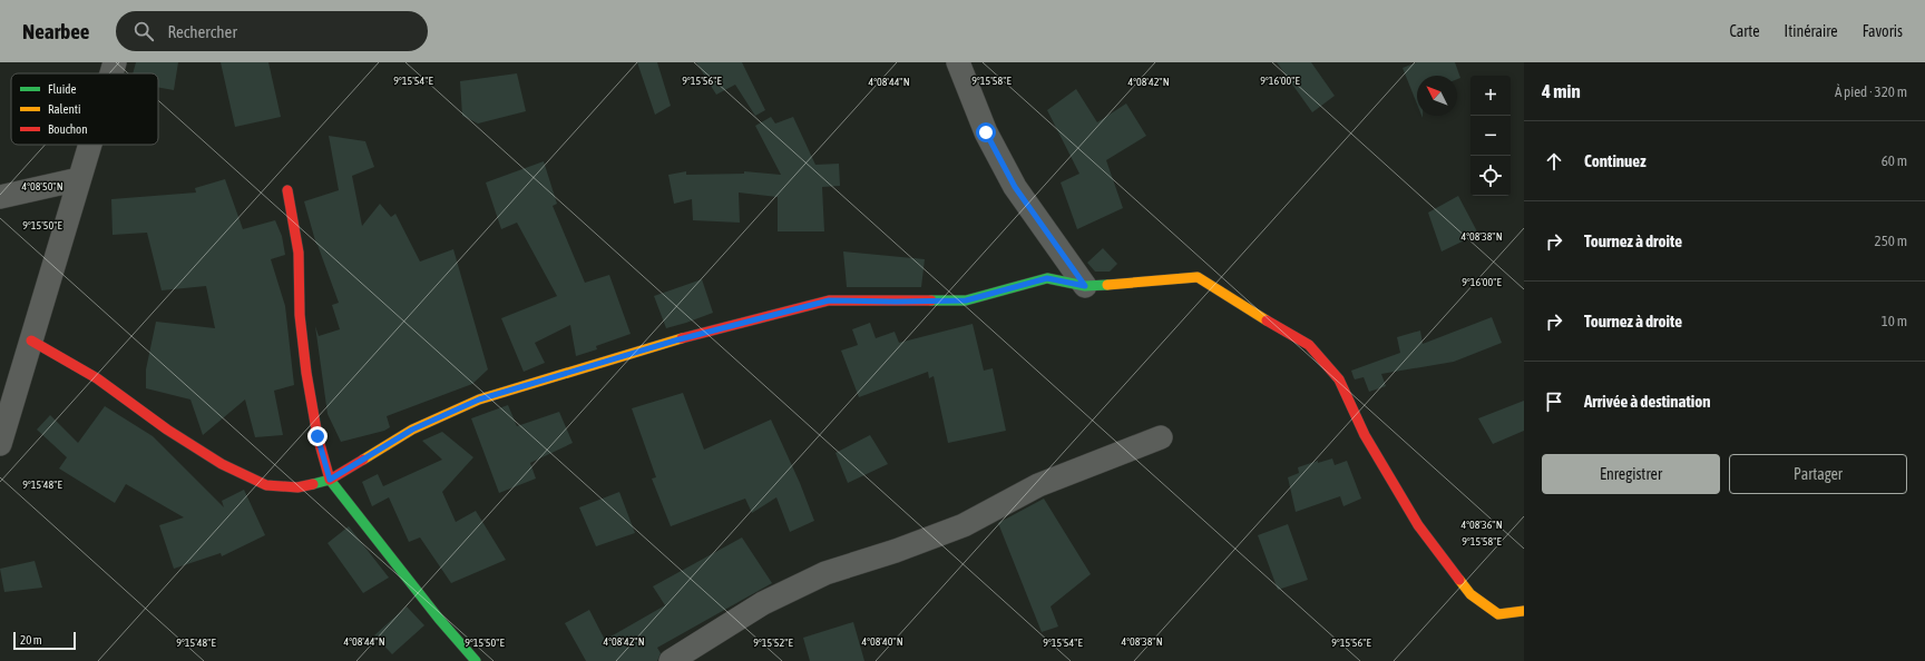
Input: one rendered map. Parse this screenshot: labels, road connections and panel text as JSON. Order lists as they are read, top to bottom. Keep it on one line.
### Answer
{"legend":["Fluide","Ralenti","Bouchon"],"scale_bar":"20 m","north":"top left","page":{"header":"Nearbee","search":"Rechercher","nav":["Carte","Itinéraire","Favoris"],"heading":["4 min","À pied · 320 m"],"map_buttons":["+","−"],"list":[["Continuez","60 m"],["Tournez à droite","250 m"],["Tournez à droite","10 m"],"Arrivée à destination"],"buttons":["Enregistrer","Partager"],"scale":"20 m"},"coordinates":["9°15'54\"E","9°15'56\"E","9°15'58\"E","9°16'00\"E","4°08'44\"N","4°08'42\"N","4°08'50\"N","9°15'50\"E","4°08'38\"N","9°15'48\"E","4°08'36\"N","4°08'40\"N","9°15'52\"E"]}
